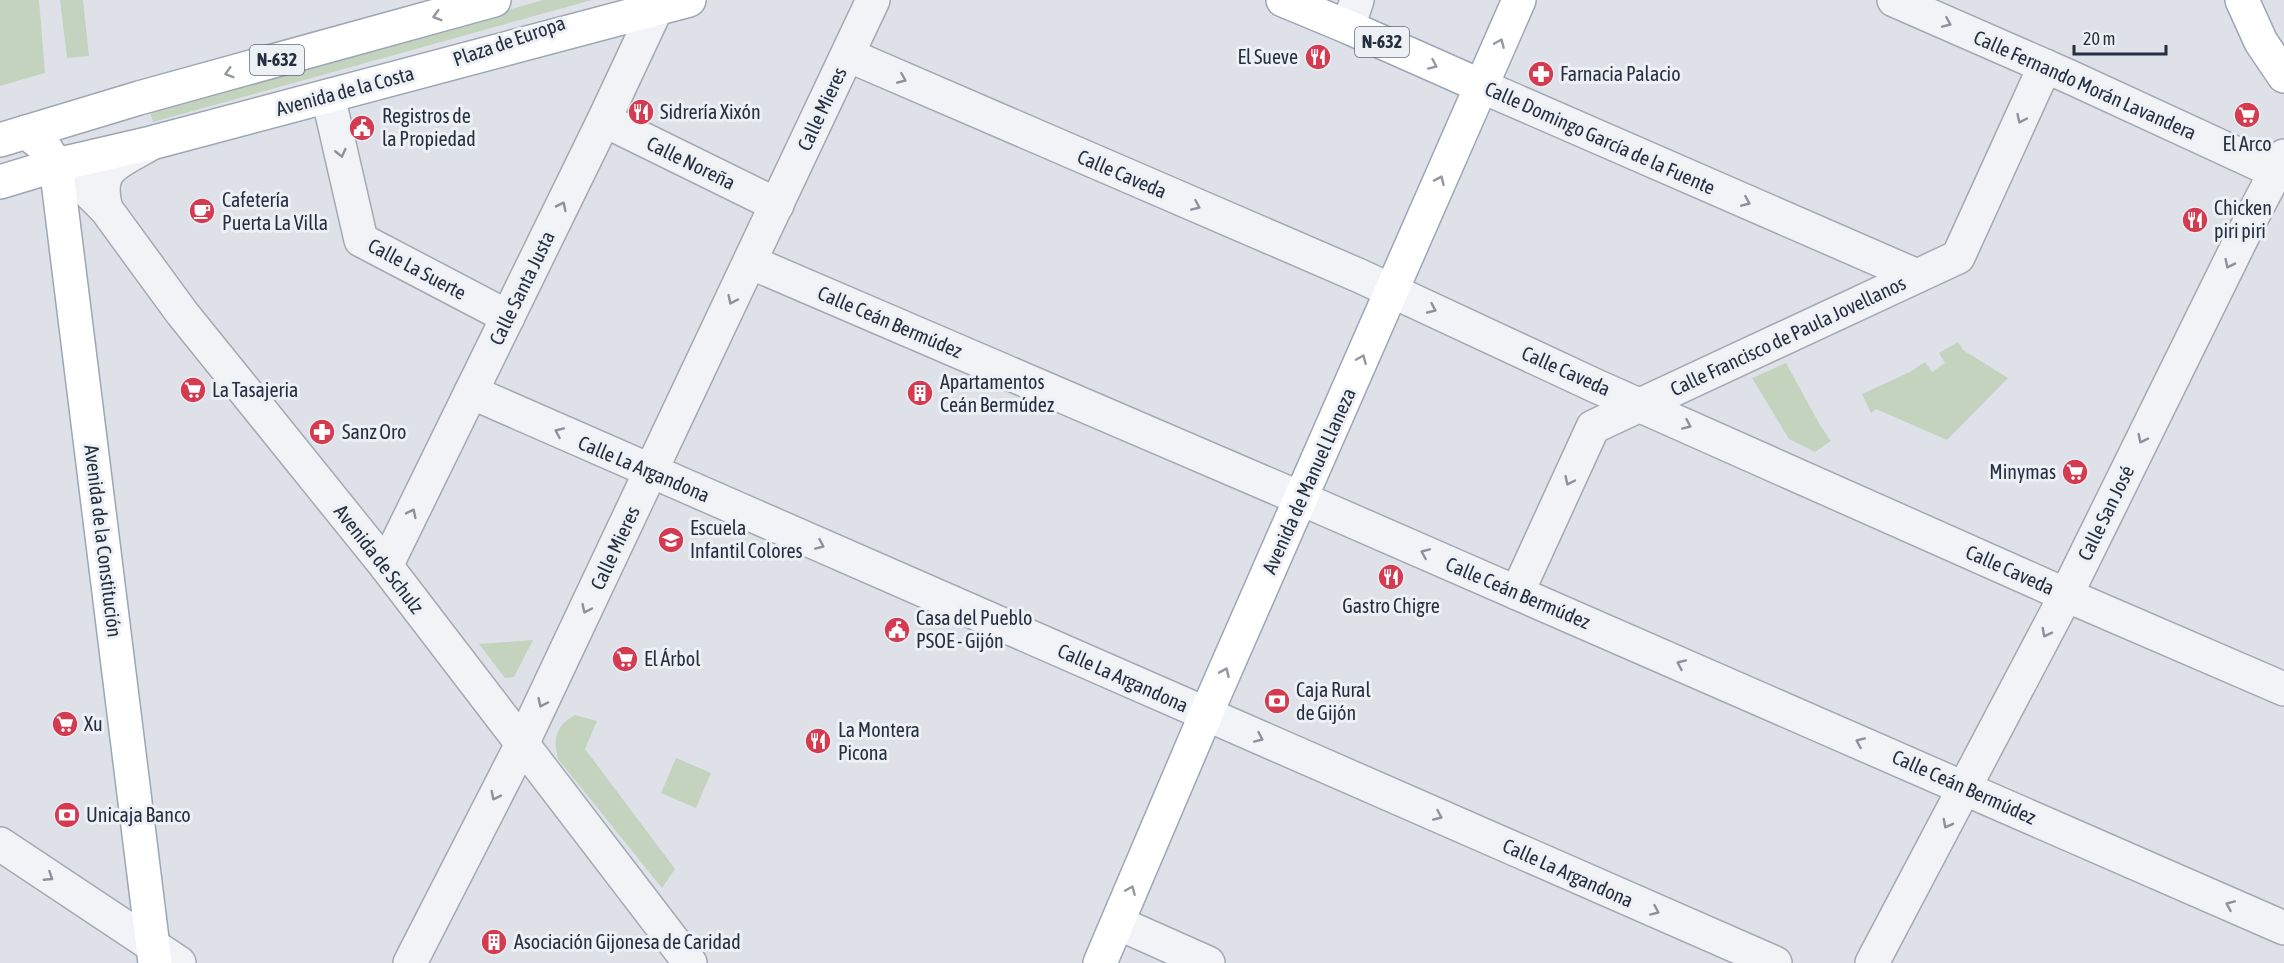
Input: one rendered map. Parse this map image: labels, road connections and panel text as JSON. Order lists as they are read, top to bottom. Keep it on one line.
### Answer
{"streets":{"main road":["N-632","Avenida de la Costa","Calle Domingo García de la Fuente","Avenida de Manuel Llaneza","Avenida de la Constitución"],"street":["Calle Fernando Morán Lavandera","Calle Mieres","Calle Noreña","Calle Caveda","Calle La Suerte","Calle Santa Justa","Calle Ceán Bermúdez","Calle Francisco de Paula Jovellanos","Calle La Argandona","Calle San José","Avenida de Schulz"]},"crossings":[["Calle Fernando Morán Lavandera","Calle Francisco de Paula Jovellanos"],["Calle Fernando Morán Lavandera","Calle San José"],["Avenida de la Costa","Calle La Suerte"],["Avenida de la Costa","Calle Santa Justa"],["Avenida de la Costa","Avenida de la Constitución"],["Avenida de la Costa","Avenida de Schulz"],["Calle Mieres","Calle Noreña"],["Calle Mieres","Calle Caveda"],["Calle Mieres","Calle Ceán Bermúdez"],["Calle Mieres","Calle La Argandona"],["Calle Mieres","Avenida de Schulz"],["Calle Domingo García de la Fuente","Calle Francisco de Paula Jovellanos"],["Calle Domingo García de la Fuente","Avenida de Manuel Llaneza"],["Calle Noreña","Calle Santa Justa"],["Calle Caveda","Calle Francisco de Paula Jovellanos"],["Calle Caveda","Avenida de Manuel Llaneza"],["Calle Caveda","Calle San José"],["Calle La Suerte","Calle Santa Justa"],["Calle Santa Justa","Calle La Argandona"],["Calle Santa Justa","Avenida de Schulz"],["Calle Ceán Bermúdez","Calle Francisco de Paula Jovellanos"],["Calle Ceán Bermúdez","Avenida de Manuel Llaneza"],["Calle Ceán Bermúdez","Calle San José"],["Calle La Argandona","Avenida de Manuel Llaneza"],["Avenida de la Constitución","Avenida de Schulz"]],"one_way":["Calle Fernando Morán Lavandera","Calle Mieres","Calle Domingo García de la Fuente","Calle Caveda","Calle La Suerte","Calle Santa Justa","Calle Ceán Bermúdez","Calle Francisco de Paula Jovellanos","Avenida de Manuel Llaneza","Calle San José"],"places":{"restaurant":["El Sueve","Sidrería Xixón","Chicken piri piri","Gastro Chigre","La Montera Picona"],"pharmacy":["Farnacia Palacio","Sanz Oro"],"supermarket":["El Arco","La Tasajeria","Minymas","El Árbol","Xu"],"public building":["Registros de la Propiedad","Casa del Pueblo PSOE - Gijón"],"cafe":["Cafetería Puerta La Villa"],"building":["Apartamentos Ceán Bermúdez","Asociación Gijonesa de Caridad"],"school or university":["Escuela Infantil Colores"],"bank":["Caja Rural de Gijón","Unicaja Banco"]},"scale_bar":"20 m"}
